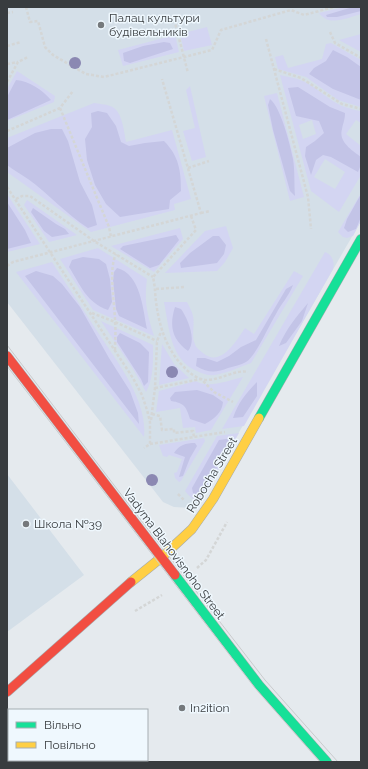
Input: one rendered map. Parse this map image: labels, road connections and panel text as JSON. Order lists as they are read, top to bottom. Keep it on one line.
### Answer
{"streets":{"street":["Robocha Street","Vadyma Blahovisnoho Street"]},"crossings":[["Robocha Street","Vadyma Blahovisnoho Street"]],"places":["Палац культури будівельників","Школа №39","In2ition"],"legend":["Вільно","Повільно"]}
